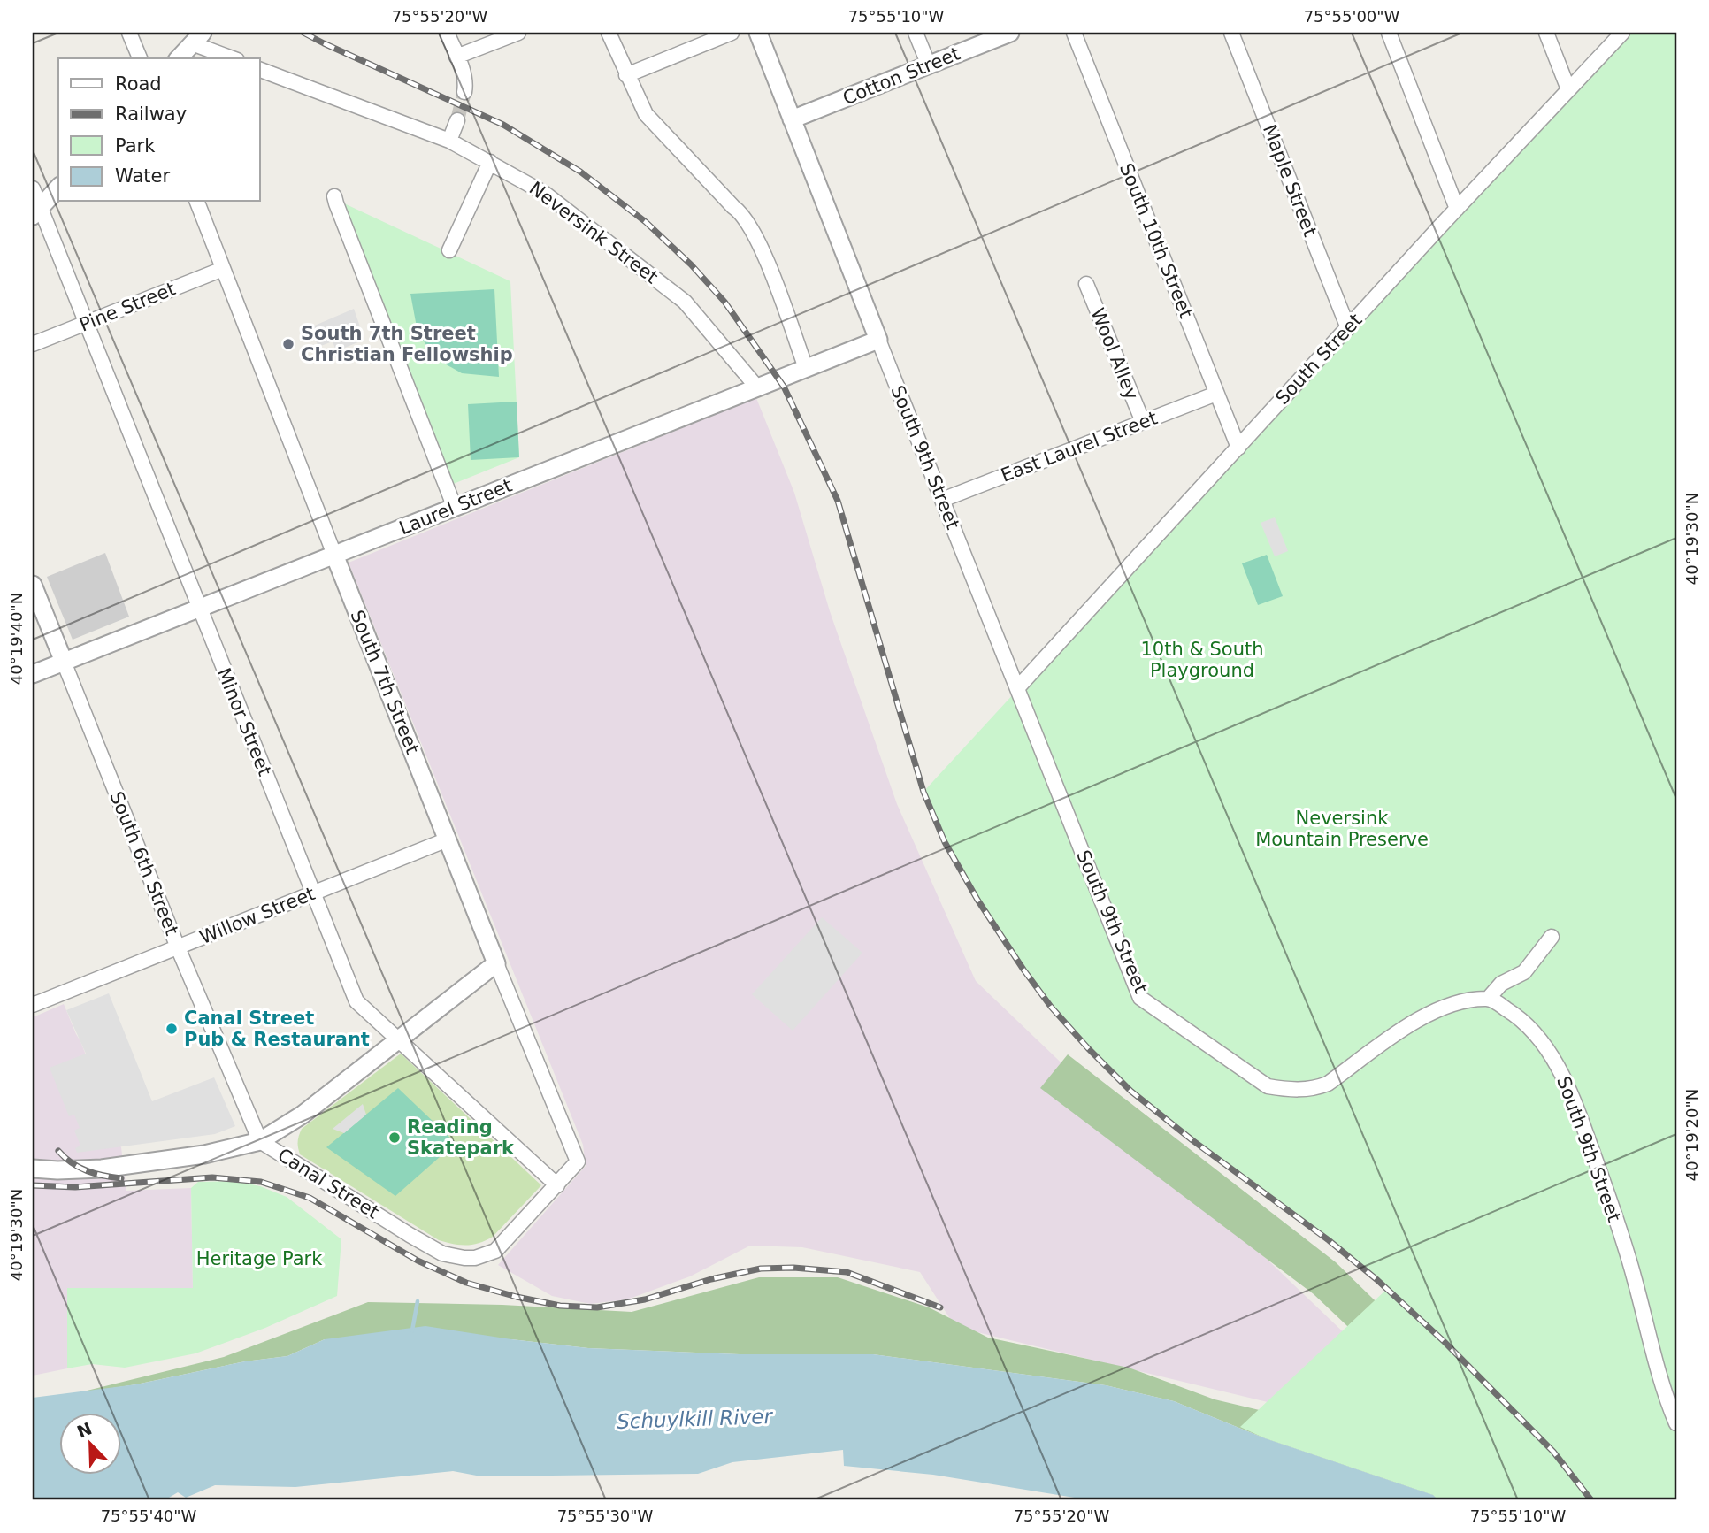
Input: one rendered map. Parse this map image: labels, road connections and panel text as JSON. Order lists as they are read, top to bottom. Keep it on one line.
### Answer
{"streets":{"street":["Cotton Street","Maple Street","Neversink Street","South 10th Street","Pine Street","Wool Alley","South Street","East Laurel Street","South 9th Street","Laurel Street","South 7th Street","Minor Street","South 6th Street","Willow Street","Canal Street"]},"crossings":[["Cotton Street","South 9th Street"],["Maple Street","South Street"],["Neversink Street","Laurel Street"],["South 10th Street","South Street"],["South 10th Street","East Laurel Street"],["Pine Street","South 7th Street"],["Pine Street","Minor Street"],["Wool Alley","East Laurel Street"],["South Street","South 9th Street"],["East Laurel Street","South 9th Street"],["South 9th Street","Laurel Street"],["Laurel Street","South 7th Street"],["Laurel Street","Minor Street"],["Laurel Street","South 6th Street"],["South 7th Street","Willow Street"],["South 7th Street","Canal Street"],["Minor Street","Willow Street"],["Minor Street","Canal Street"],["South 6th Street","Willow Street"],["South 6th Street","Canal Street"]],"water":["Schuylkill River"],"parks":["10th & South Playground","Neversink Mountain Preserve","Heritage Park"],"places":["South 7th Street Christian Fellowship","Canal Street Pub & Restaurant","Reading Skatepark"],"legend":["Road","Railway","Park","Water"],"north":"top left","coordinates":["75°55'20\"W","75°55'10\"W","75°55'00\"W","40°19'30\"N","40°19'40\"N","40°19'20\"N","75°55'40\"W","75°55'30\"W"]}
